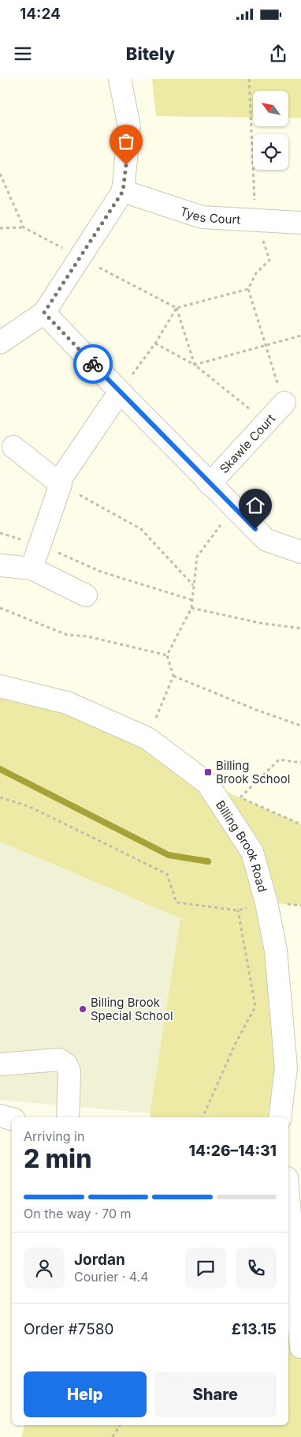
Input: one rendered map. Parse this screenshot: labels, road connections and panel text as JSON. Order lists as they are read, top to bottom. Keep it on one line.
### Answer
{"streets":{"street":["Tyes Court","Skawle Court","Billing Brook Road"]},"places":{"transit":["Billing Brook School"],"other":["Billing Brook Special School"]},"north":"top left","page":{"status":"14:24","header":"Bitely","heading":["2 min","Arriving in","14:26–14:31"],"panel":["Jordan","Courier · 4.4","Order #7580","£13.15"],"bar":"On the way · 70 m","buttons":["Help","Share"]}}
